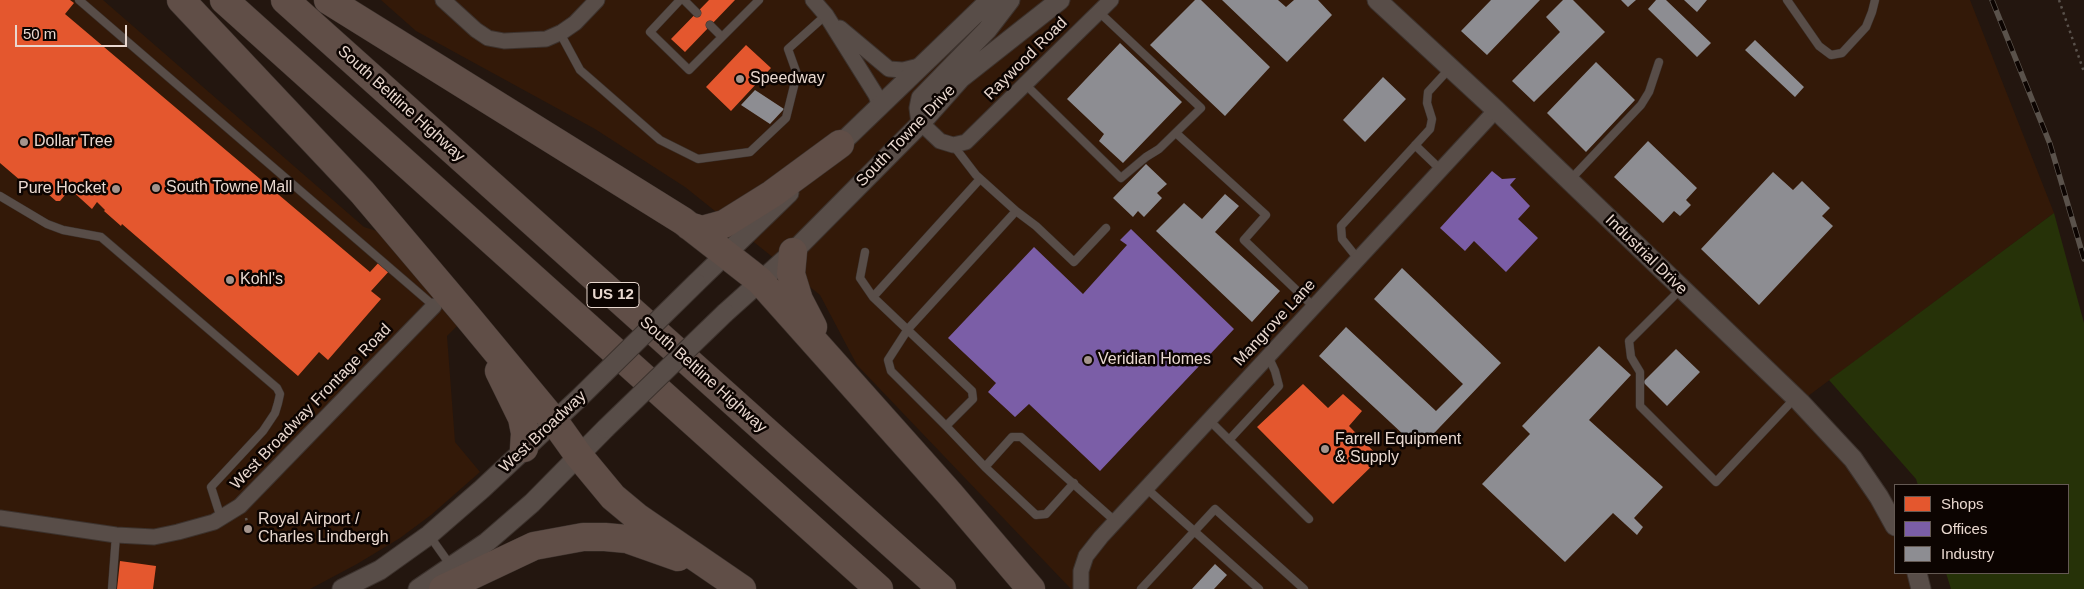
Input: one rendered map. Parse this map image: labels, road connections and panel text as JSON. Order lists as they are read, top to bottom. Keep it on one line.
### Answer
{"streets":{"highway":["South Beltline Highway","US 12"],"street":["Raywood Road","South Towne Drive","Industrial Drive","Mangrove Lane","West Broadway Frontage Road","West Broadway"]},"crossings":[["Industrial Drive","Mangrove Lane"]],"places":["Speedway","Dollar Tree","South Towne Mall","Pure Hocket","Kohl's","Veridian Homes","Farrell Equipment & Supply","Royal Airport / Charles Lindbergh"],"legend":["Shops","Offices","Industry"],"scale_bar":"50 m"}
